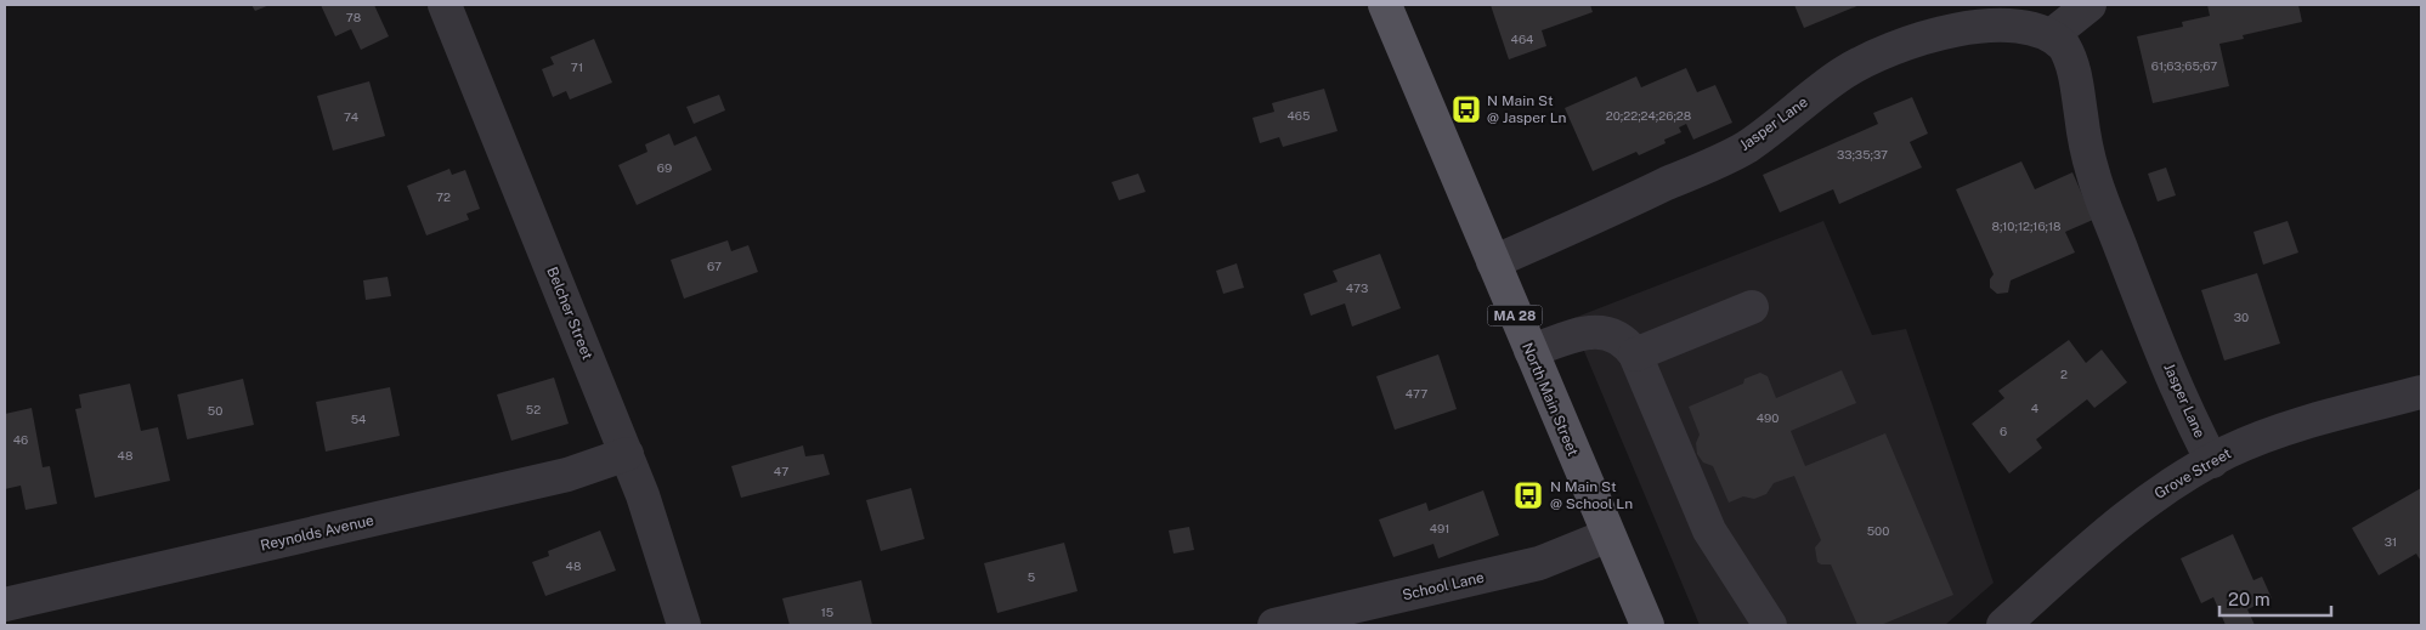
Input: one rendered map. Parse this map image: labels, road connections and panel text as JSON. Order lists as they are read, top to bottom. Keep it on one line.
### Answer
{"streets":{"main road":["MA 28","North Main Street"],"street":["Jasper Lane","Belcher Street","Grove Street","Reynolds Avenue","School Lane"]},"crossings":[["Jasper Lane","North Main Street"],["Jasper Lane","Grove Street"],["Belcher Street","Reynolds Avenue"],["North Main Street","School Lane"]],"places":{"bus stop":["N Main St @ Jasper Ln","N Main St @ School Ln"]},"house_numbers":["78","464","61;63;65;67","71","465","20;22;24;26;28","74","33;35;37","69","72","8;10;12;16;18","67","473","30","2","477","4","52","50","490","54","6","46","48","47","491","500","31","48","5","15"],"scale_bar":"20 m"}
